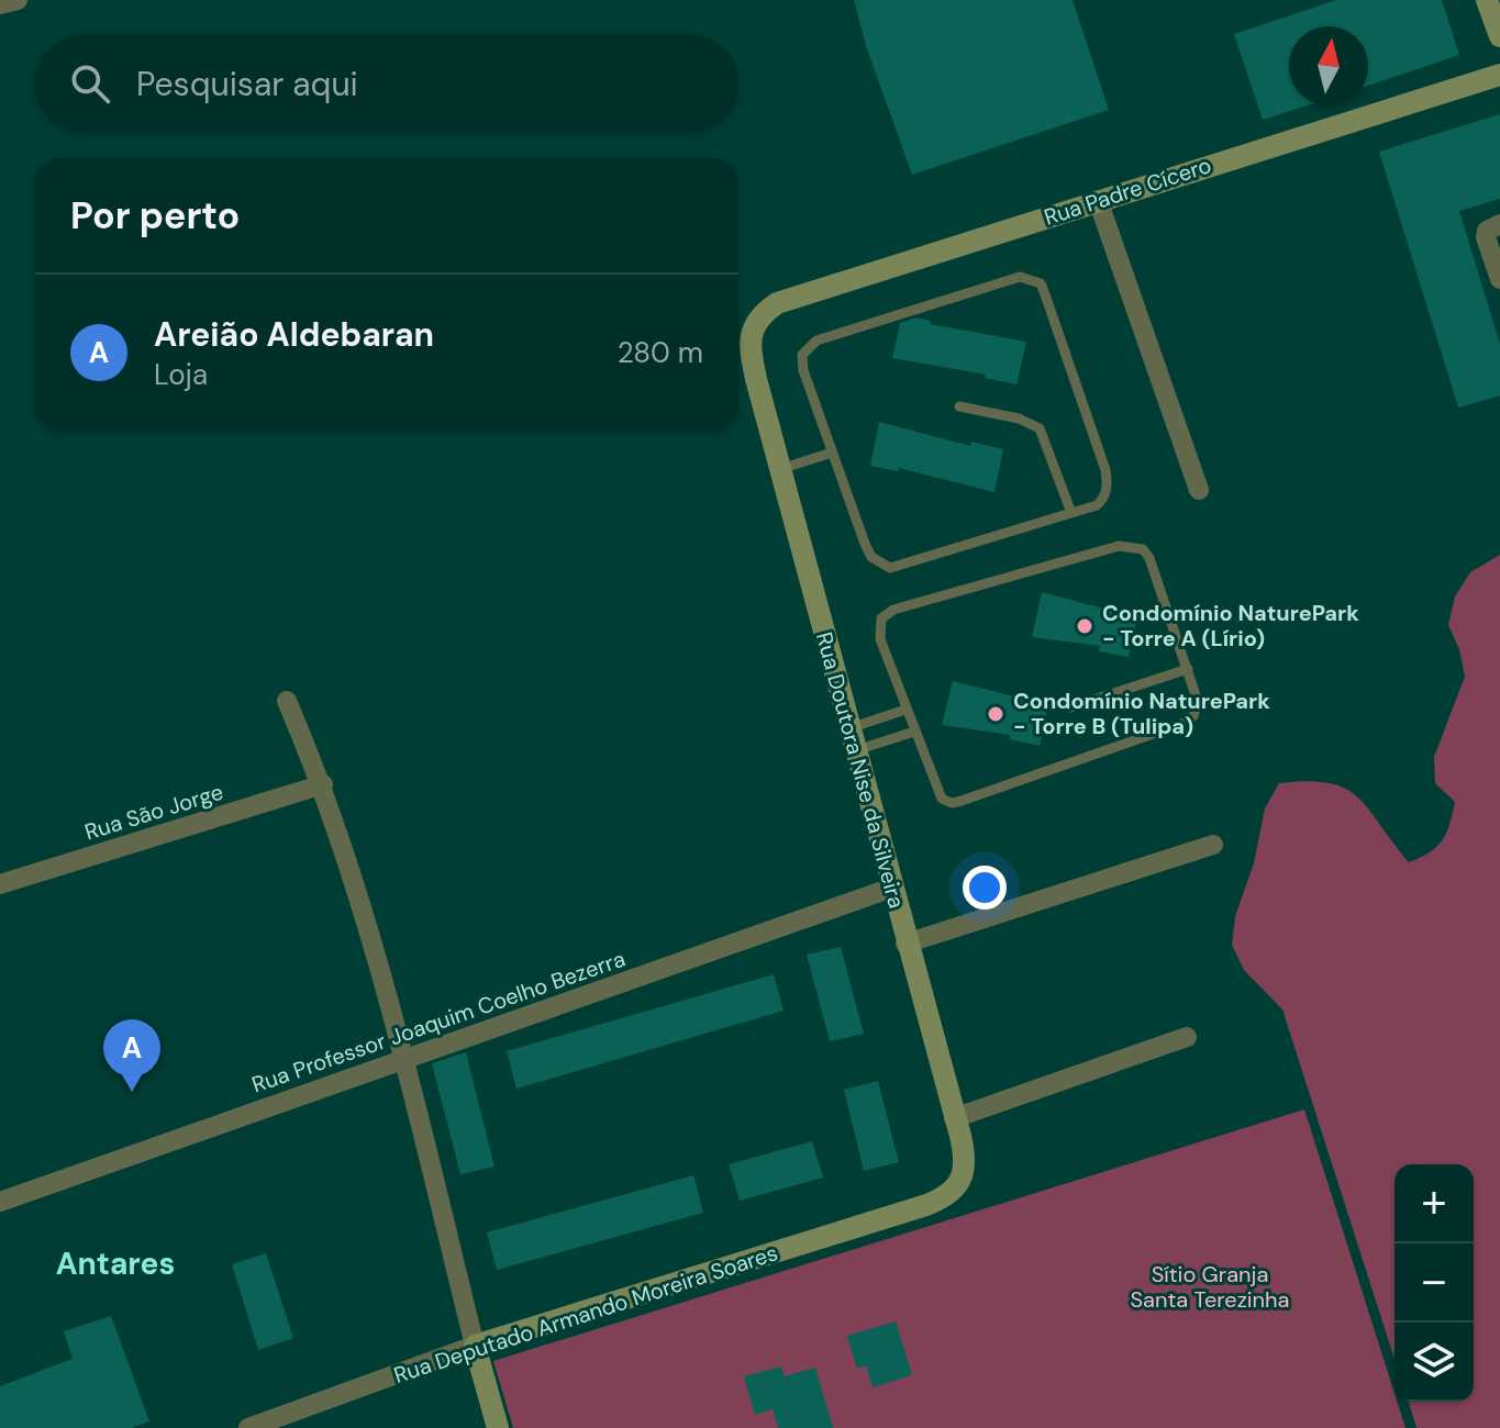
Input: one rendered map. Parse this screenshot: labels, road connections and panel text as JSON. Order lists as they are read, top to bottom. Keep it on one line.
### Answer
{"streets":{"street":["Rua Padre Cícero","Rua Doutora Nise da Silveira","Rua São Jorge","Rua Professor Joaquim Coelho Bezerra","Rua Deputado Armando Moreira Soares"]},"crossings":[["Rua Padre Cícero","Rua Doutora Nise da Silveira"],["Rua Doutora Nise da Silveira","Rua Professor Joaquim Coelho Bezerra"],["Rua Doutora Nise da Silveira","Rua Deputado Armando Moreira Soares"]],"districts":["Antares"],"parks":["Sítio Granja Santa Terezinha"],"places":["Condomínio NaturePark - Torre A (Lírio)","Condomínio NaturePark - Torre B (Tulipa)"],"north":"top","page":{"search":"Pesquisar aqui","heading":"Por perto","list":[{"mark":"A","name":"Areião Aldebaran","note":"Loja","value":"280 m"}],"pins":"A","map_buttons":["+","−"]}}
